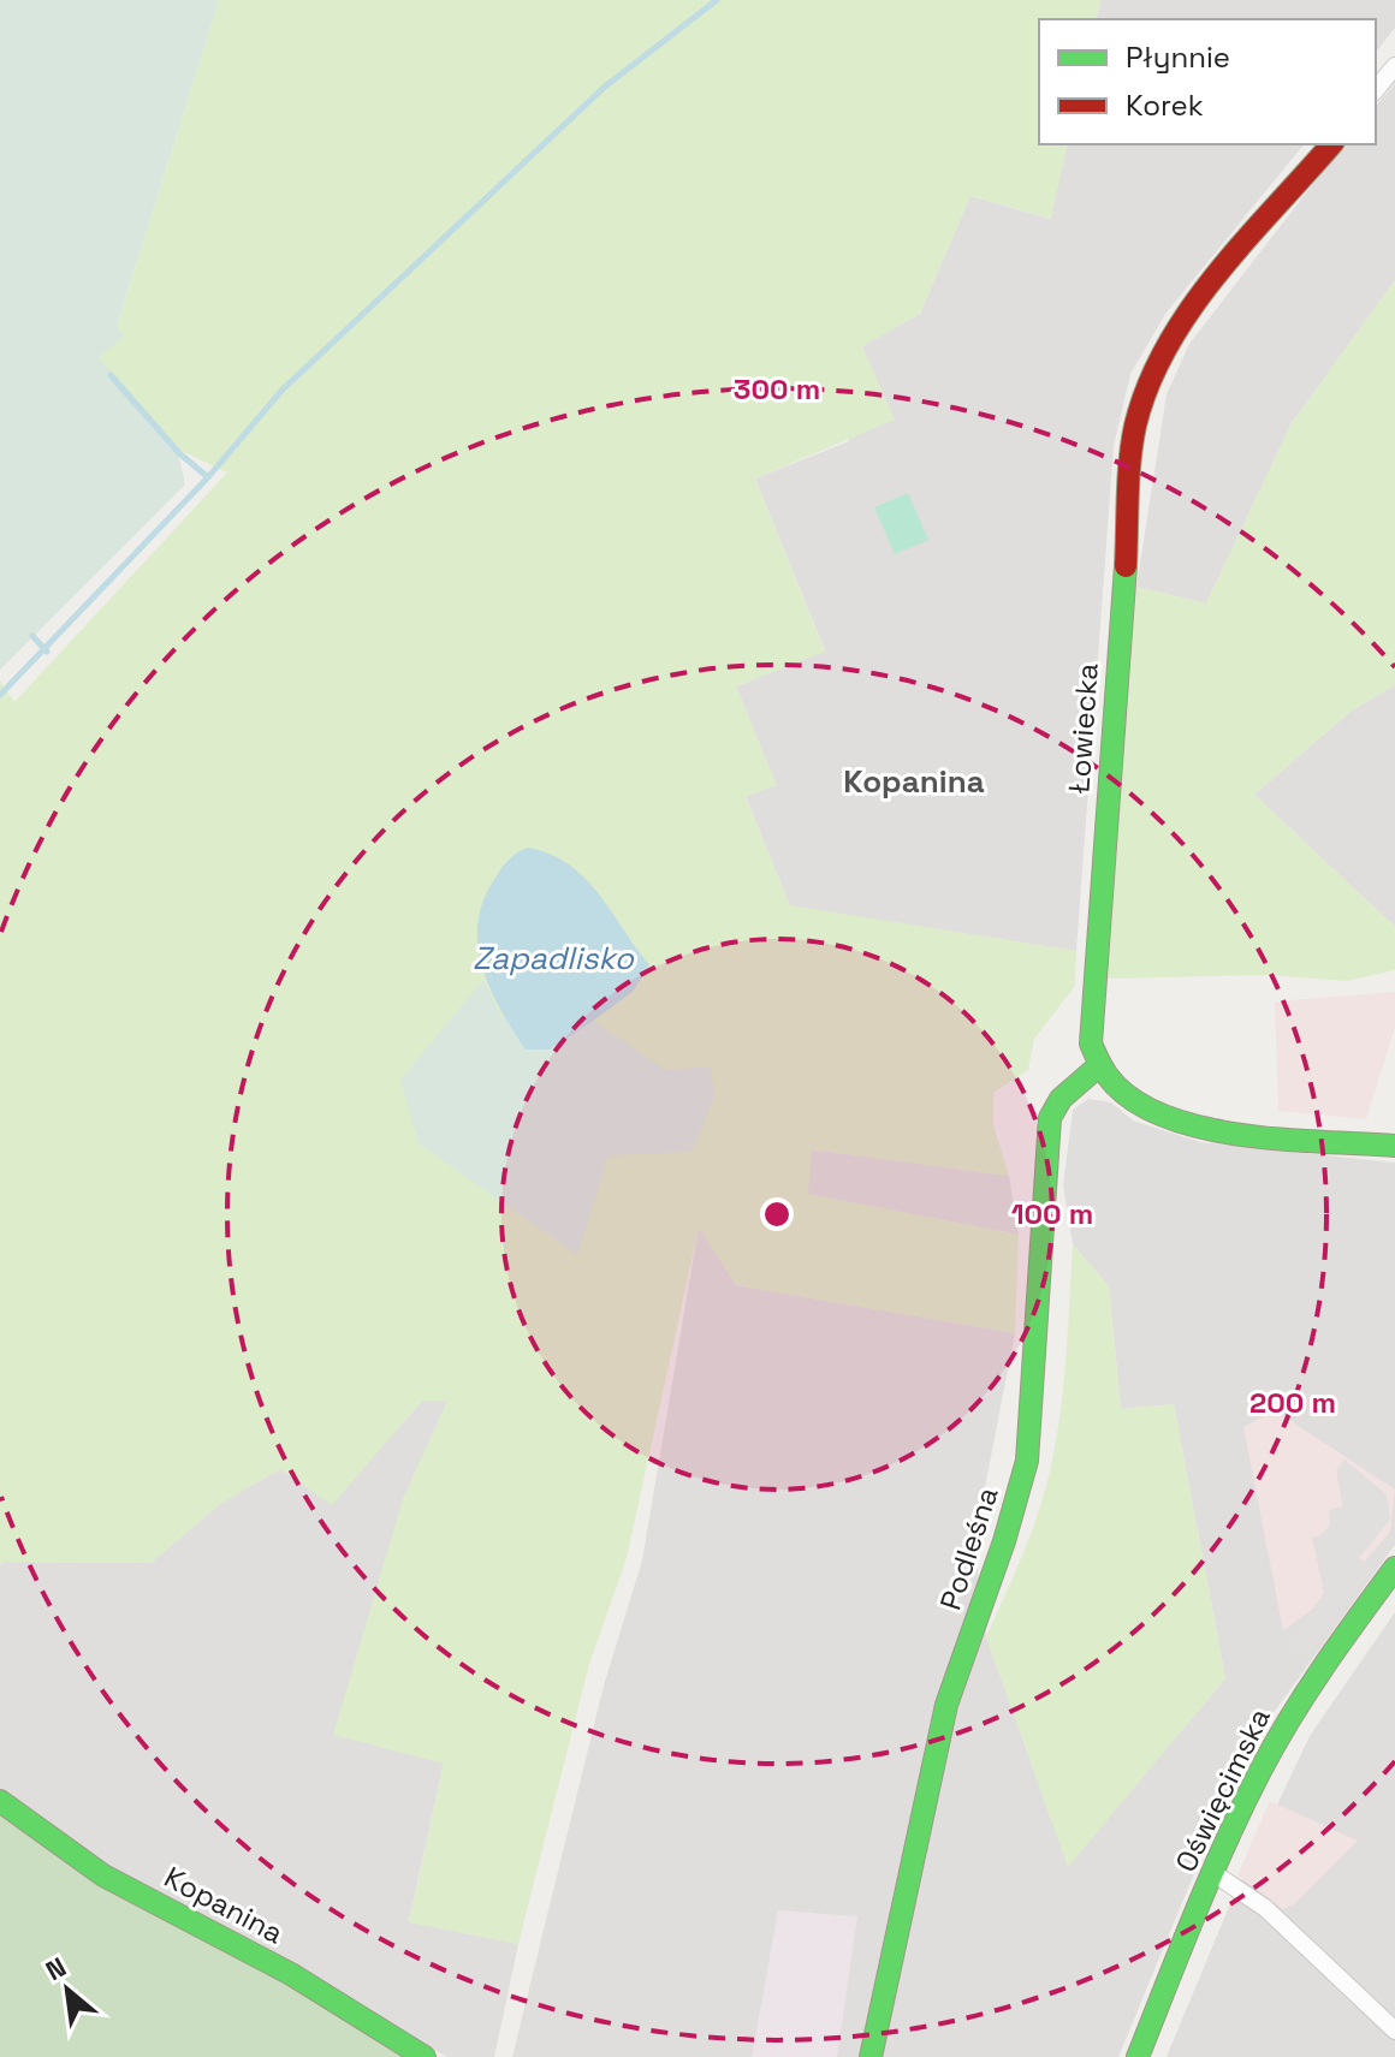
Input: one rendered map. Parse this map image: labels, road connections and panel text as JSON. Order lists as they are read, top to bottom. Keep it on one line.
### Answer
{"streets":{"street":["Łowiecka","Podleśna","Oświęcimska","Kopanina"]},"crossings":[["Łowiecka","Podleśna"]],"districts":["Kopanina"],"water":["Zapadlisko"],"legend":["Płynnie","Korek"],"north":"top left","rings":["300 m","100 m","200 m"]}
